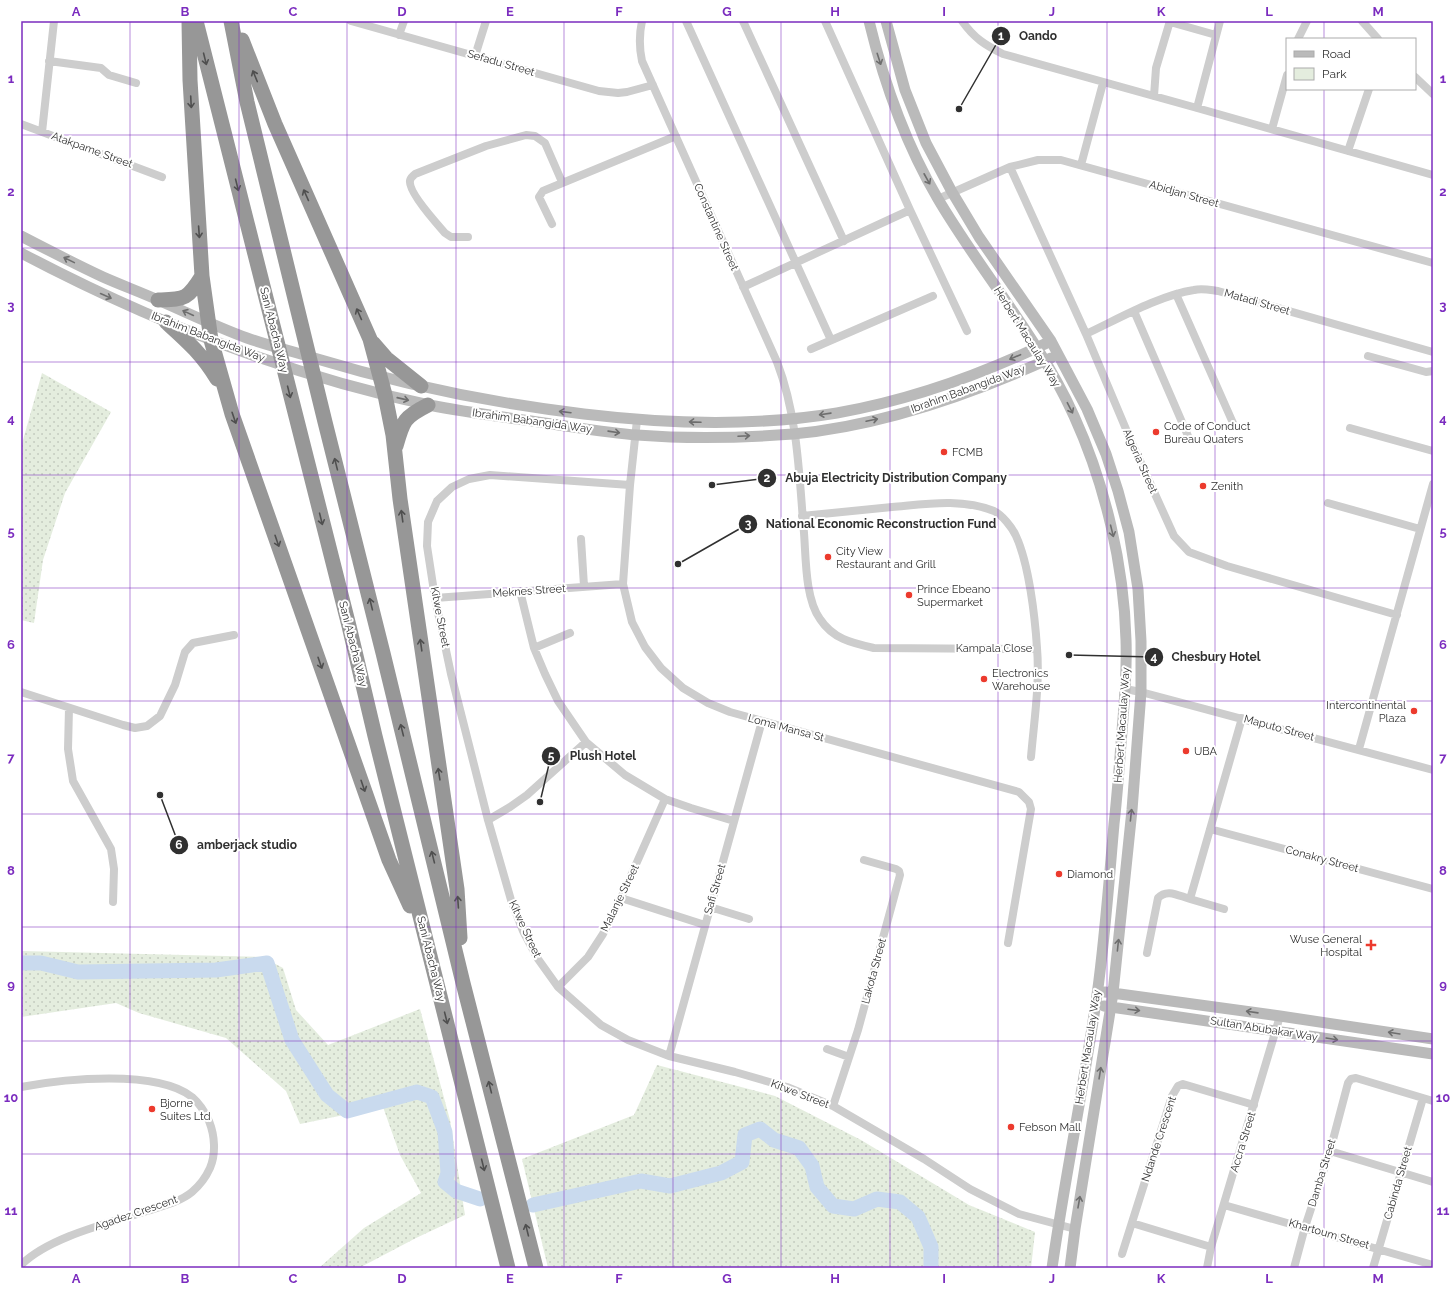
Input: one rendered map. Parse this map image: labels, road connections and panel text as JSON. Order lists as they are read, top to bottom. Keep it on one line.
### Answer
{"streets":{"highway":["Sani Abacha Way"],"main road":["Ibrahim Babangida Way","Herbert Macaulay Way","Sultan Abubakar Way"],"street":["Sefadu Street","Atakpame Street","Abidjan Street","Constantine Street","Matadi Street","Algeria Street","Meknes Street","Kitwe Street","Kampala Close","Loma Mansa St","Maputo Street","Conakry Street","Safi Street","Malanje Street","Lakota Street","Ndande Crescent","Accra Street","Damba Street","Cabinda Street","Agadez Crescent","Khartoum Street"]},"crossings":[["Sefadu Street","Constantine Street"],["Abidjan Street","Herbert Macaulay Way"],["Abidjan Street","Algeria Street"],["Constantine Street","Ibrahim Babangida Way"],["Constantine Street","Kampala Close"],["Matadi Street","Algeria Street"],["Ibrahim Babangida Way","Herbert Macaulay Way"],["Ibrahim Babangida Way","Loma Mansa St"],["Herbert Macaulay Way","Kitwe Street"],["Herbert Macaulay Way","Maputo Street"],["Herbert Macaulay Way","Sultan Abubakar Way"],["Meknes Street","Kitwe Street"],["Meknes Street","Loma Mansa St"],["Kitwe Street","Loma Mansa St"],["Kitwe Street","Safi Street"],["Kitwe Street","Malanje Street"],["Kitwe Street","Lakota Street"],["Loma Mansa St","Safi Street"],["Sultan Abubakar Way","Accra Street"],["Ndande Crescent","Accra Street"],["Accra Street","Khartoum Street"],["Damba Street","Cabinda Street"],["Damba Street","Khartoum Street"],["Cabinda Street","Khartoum Street"]],"places":{"other":["Oando","Code of Conduct Bureau Quaters","FCMB","Abuja Electricity Distribution Company","Zenith","City View Restaurant and Grill","National Economic Reconstruction Fund","Prince Ebeano Supermarket","Chesbury Hotel","Electronics Warehouse","Intercontinental Plaza","UBA","amberjack studio","Plush Hotel","Diamond","Bjorne Suites Ltd","Febson Mall"],"health":["Wuse General Hospital"]},"legend":["Road","Park"],"grid":{"columns":["A","B","C","D","E","F","G","H","I","J","K","L","M"],"rows":["1","2","3","4","5","6","7","8","9","10","11"]}}
